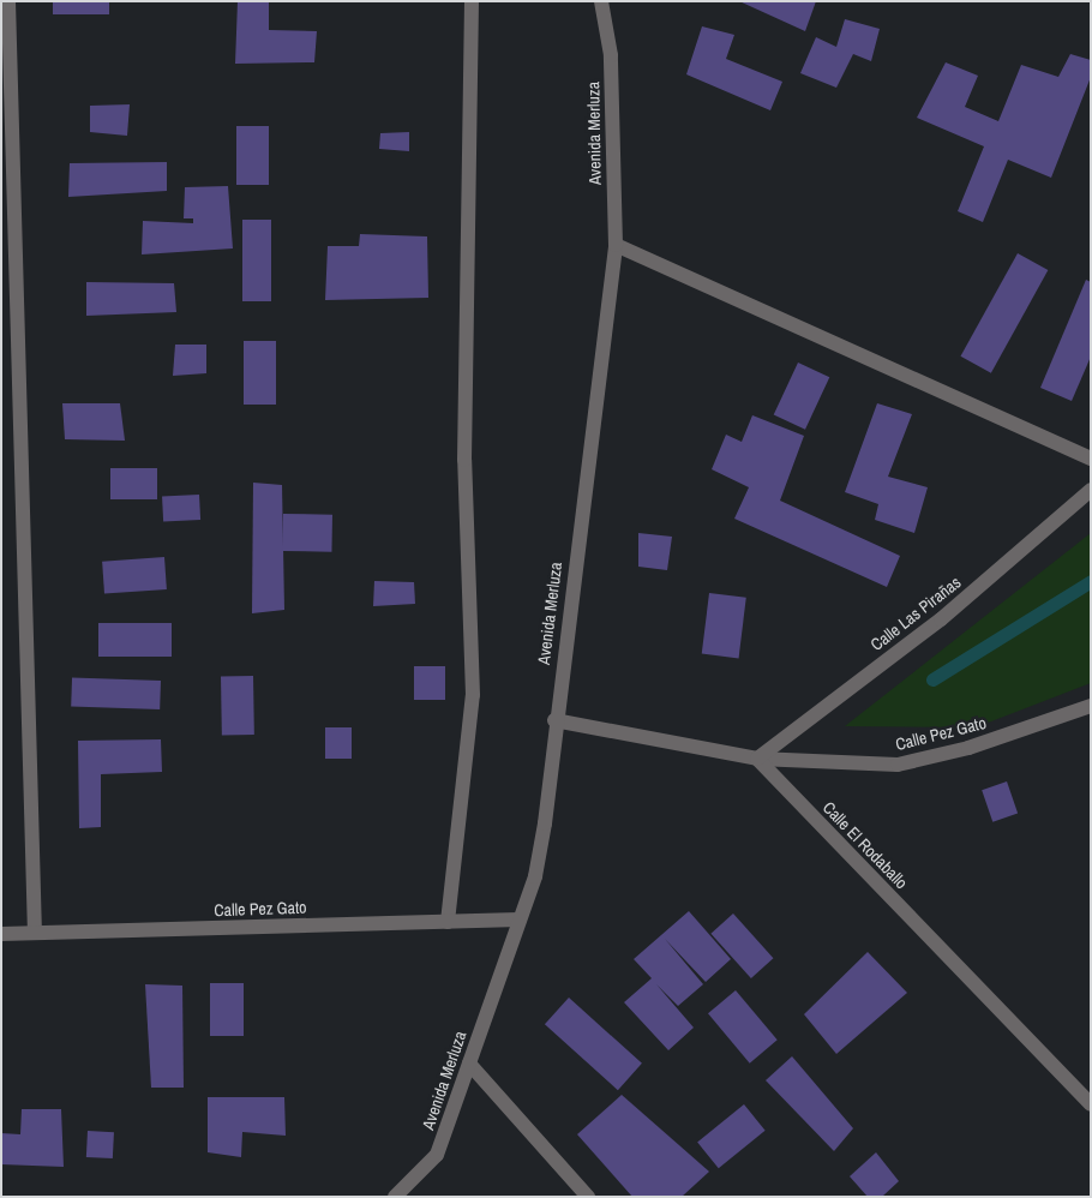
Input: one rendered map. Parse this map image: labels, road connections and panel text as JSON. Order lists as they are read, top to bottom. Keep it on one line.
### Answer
{"streets":{"street":["Avenida Merluza","Calle Las Pirañas","Calle Pez Gato","Calle El Rodaballo"]},"crossings":[["Avenida Merluza","Calle Pez Gato"],["Calle Las Pirañas","Calle Pez Gato"],["Calle Las Pirañas","Calle El Rodaballo"],["Calle Pez Gato","Calle El Rodaballo"]]}
